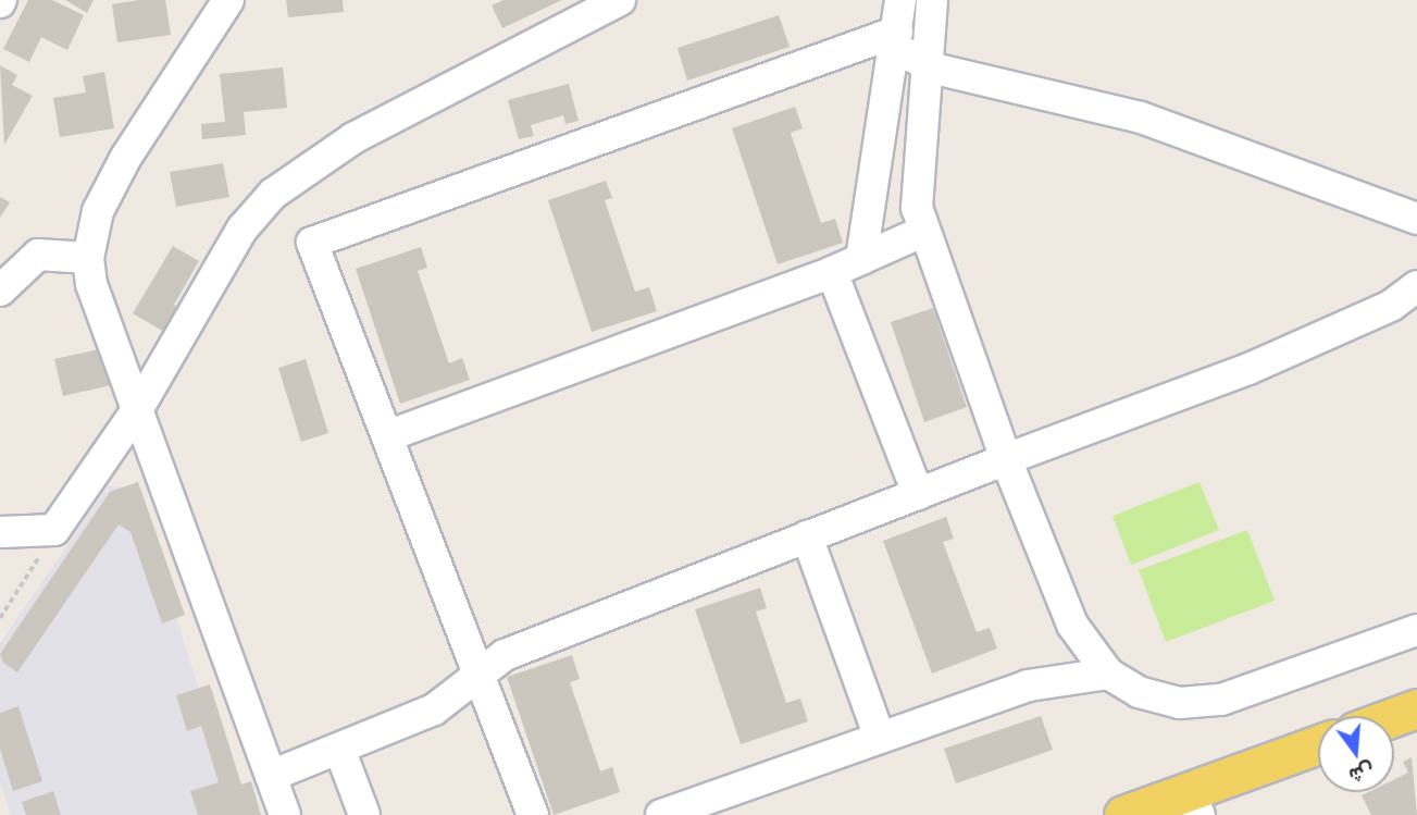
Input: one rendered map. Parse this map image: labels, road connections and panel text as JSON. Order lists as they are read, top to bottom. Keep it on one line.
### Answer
{"north":"bottom"}
